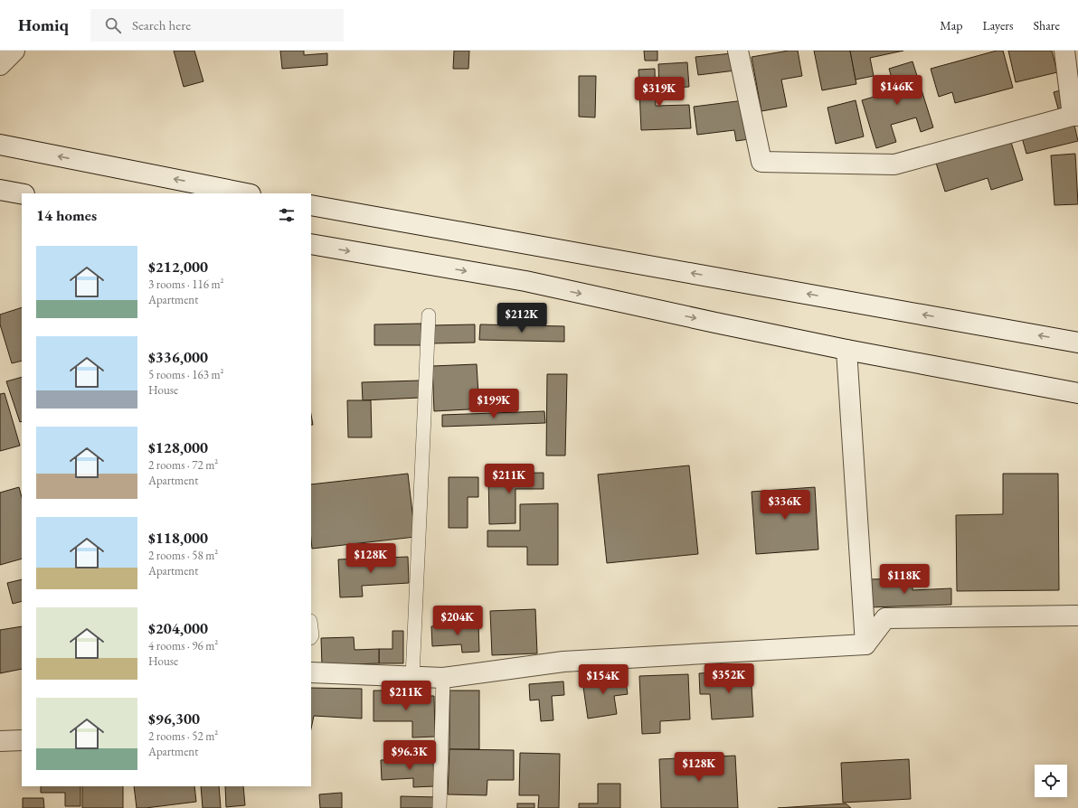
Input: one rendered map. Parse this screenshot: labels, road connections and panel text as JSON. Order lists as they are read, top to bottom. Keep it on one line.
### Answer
{"page":{"header":"Homiq","search":"Search here","nav":["Map","Layers","Share"],"price":["$146K","$319K","$212K","$199K","$211K","$336K","$128K","$118K","$204K","$352K","$154K","$211K","$96.3K","$128K"],"heading":"14 homes","list":[{"name":"$212,000","note":"3 rooms · 116 m² · Apartment"},{"name":"$336,000","note":"5 rooms · 163 m² · House"},{"name":"$128,000","note":"2 rooms · 72 m² · Apartment"},{"name":"$118,000","note":"2 rooms · 58 m² · Apartment"},{"name":"$204,000","note":"4 rooms · 96 m² · House"},{"name":"$96,300","note":"2 rooms · 52 m² · Apartment"}]}}
